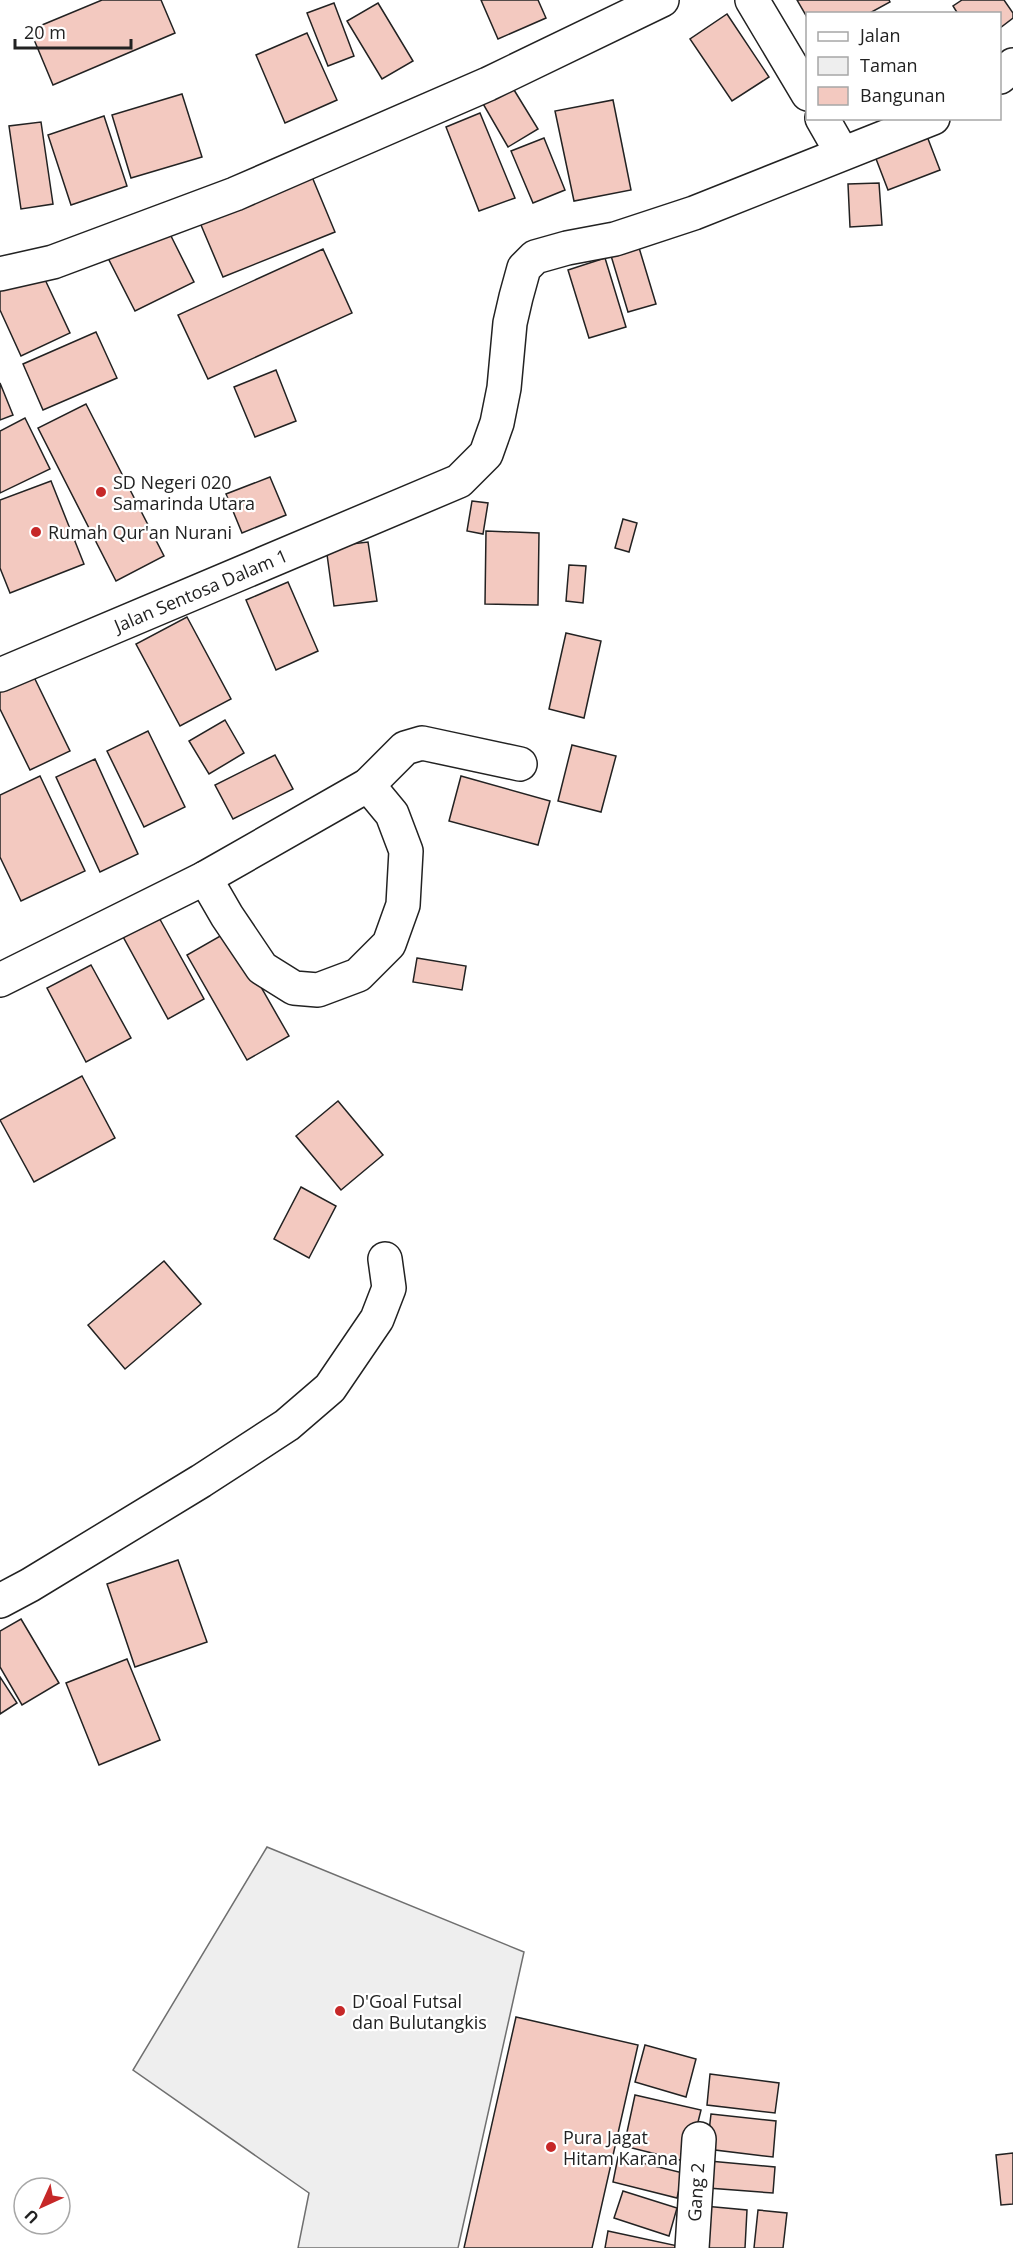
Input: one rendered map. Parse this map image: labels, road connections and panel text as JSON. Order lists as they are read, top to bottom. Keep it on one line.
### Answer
{"streets":{"street":["Jalan Sentosa Dalam 1","Gang 2"]},"places":["SD Negeri 020 Samarinda Utara","Rumah Qur'an Nurani","D'Goal Futsal dan Bulutangkis","Pura Jagat Hitam Karana"],"legend":["Jalan","Taman","Bangunan"],"scale_bar":"20 m","north":"bottom left"}
